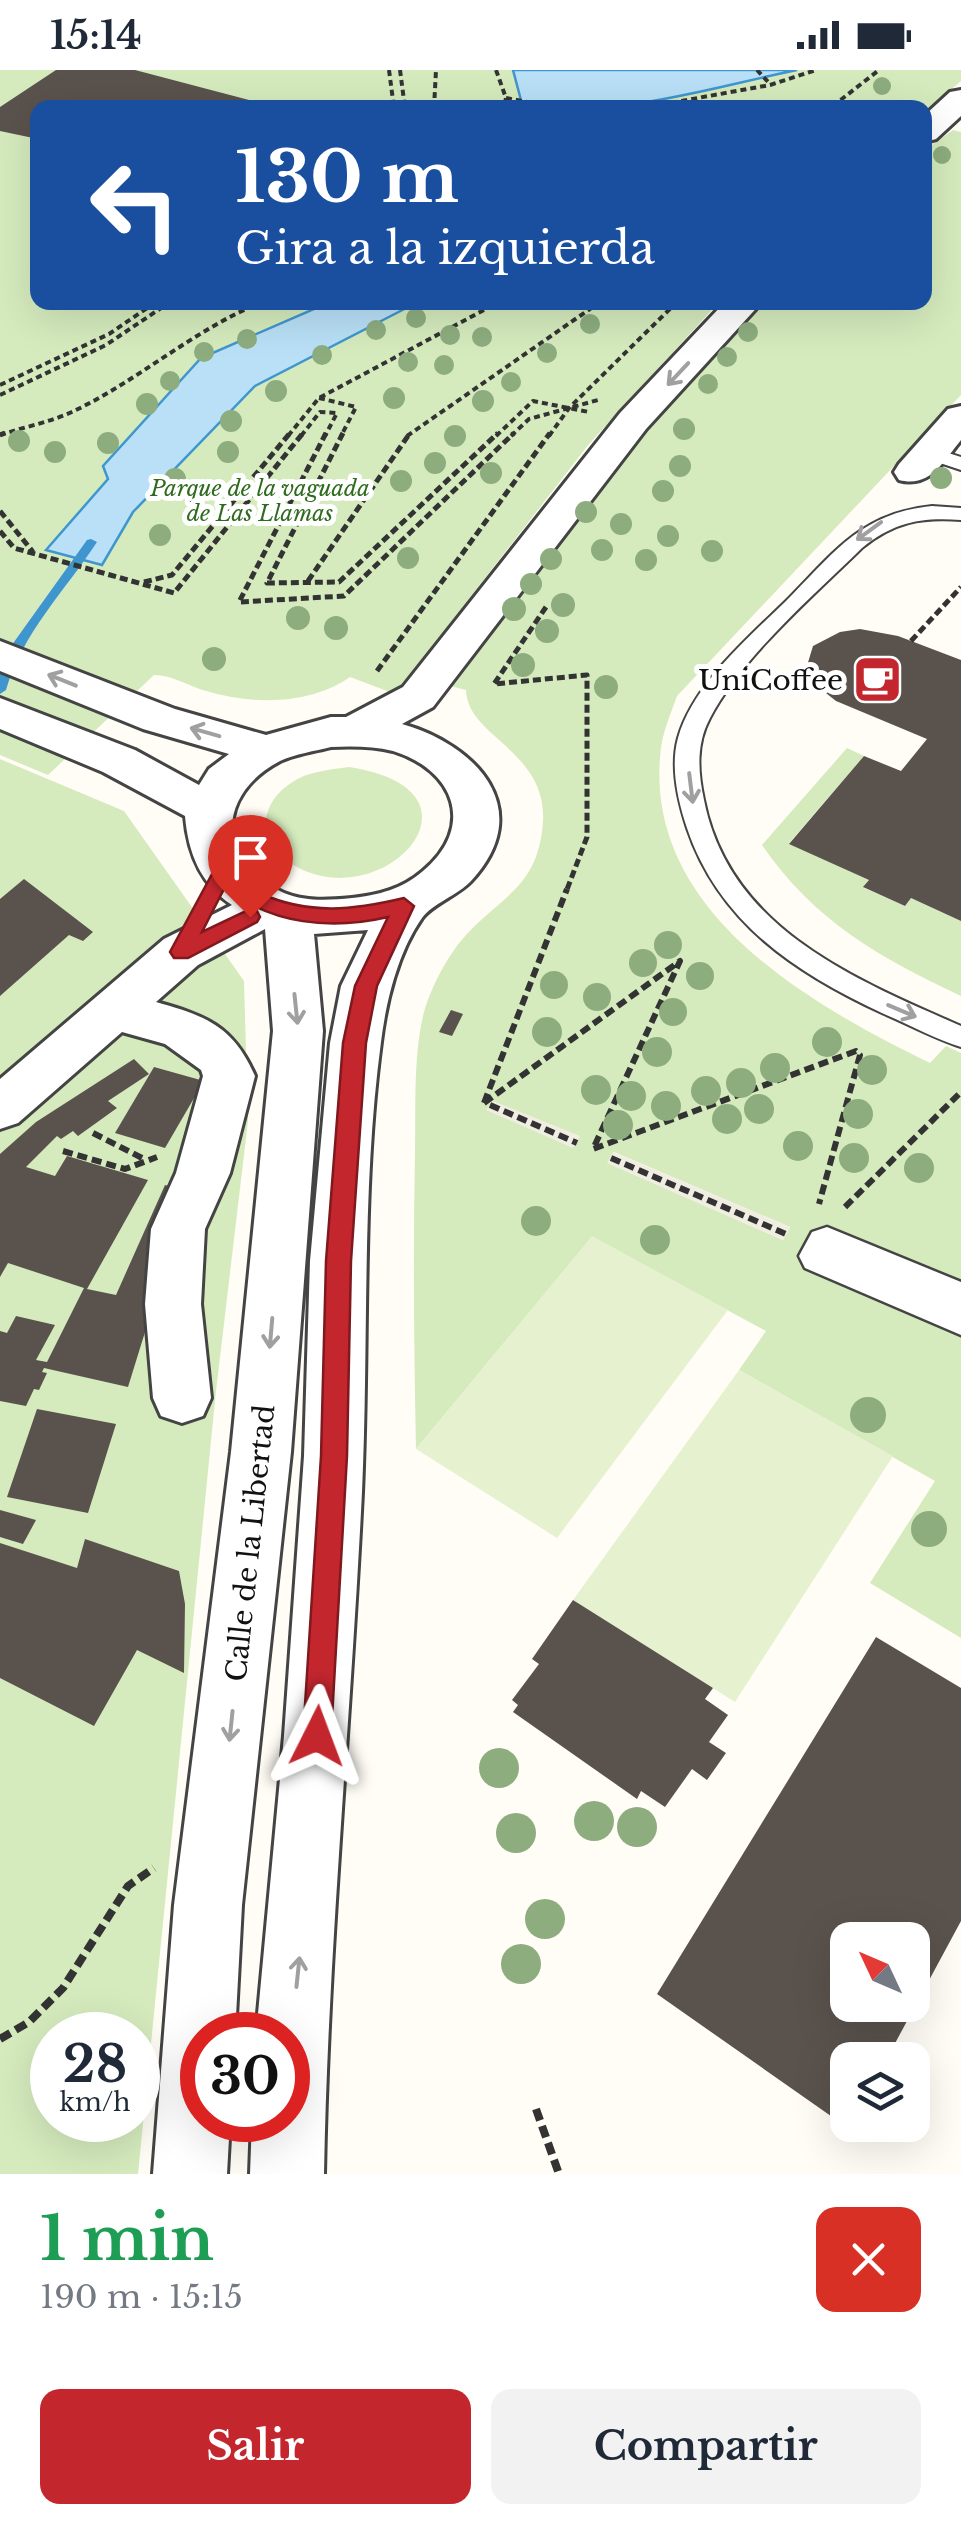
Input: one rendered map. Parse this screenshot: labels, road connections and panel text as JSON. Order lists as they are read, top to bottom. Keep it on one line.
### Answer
{"streets":{"street":["Calle de la Libertad"]},"parks":["Parque de la vaguada de Las Llamas"],"places":{"cafe":["UniCoffee"]},"north":"top left","page":{"status":"15:14","turn":["130 m","Gira a la izquierda"],"speed":"28 km/h","limit":"30","heading":["1 min","190 m · 15:15"],"buttons":["Salir","Compartir"]}}
